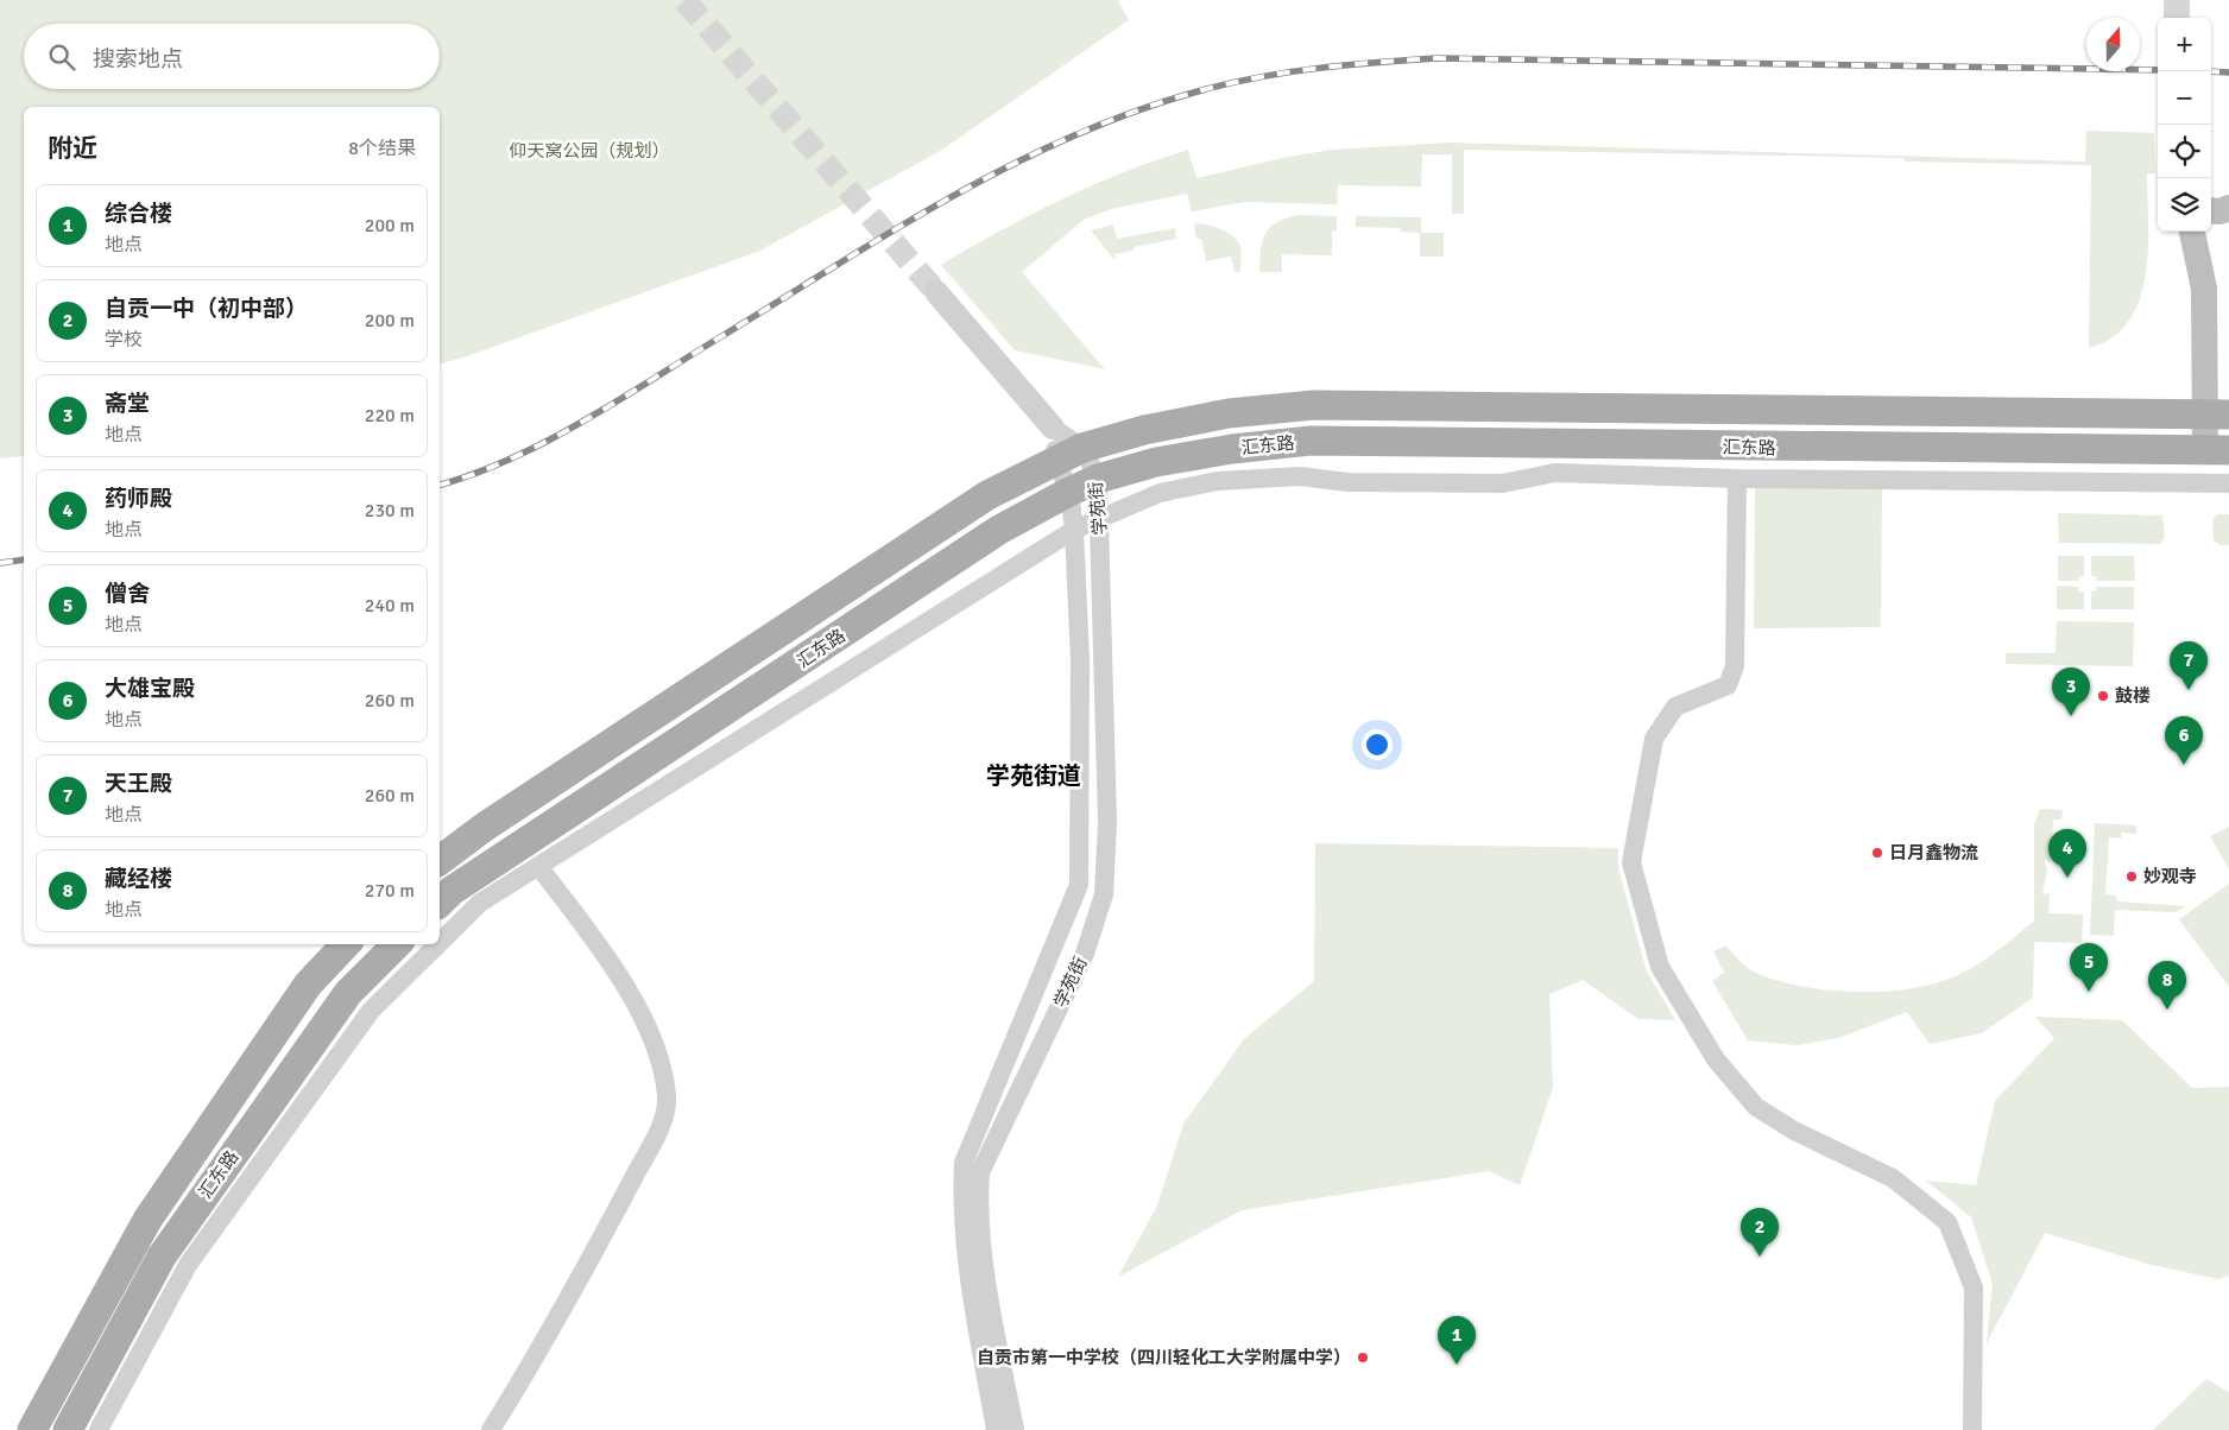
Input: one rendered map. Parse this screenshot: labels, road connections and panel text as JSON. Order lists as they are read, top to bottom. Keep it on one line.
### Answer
{"streets":{"main road":["汇东路"],"street":["学苑街"]},"crossings":[["汇东路","学苑街"]],"districts":["学苑街道"],"parks":["仰天窝公园（规划）"],"places":["鼓楼","日月鑫物流","妙观寺","自贡市第一中学校（四川轻化工大学附属中学）"],"north":"top","page":{"map_buttons":["+","−"],"search":"搜索地点","heading":["附近","8个结果"],"list":[{"mark":"1","name":"综合楼","note":"地点","value":"200 m"},{"mark":"2","name":"自贡一中（初中部）","note":"学校","value":"200 m"},{"mark":"3","name":"斋堂","note":"地点","value":"220 m"},{"mark":"4","name":"药师殿","note":"地点","value":"230 m"},{"mark":"5","name":"僧舍","note":"地点","value":"240 m"},{"mark":"6","name":"大雄宝殿","note":"地点","value":"260 m"},{"mark":"7","name":"天王殿","note":"地点","value":"260 m"},{"mark":"8","name":"藏经楼","note":"地点","value":"270 m"}],"pins":["7","3","6","4","5","8","2","1"]}}
